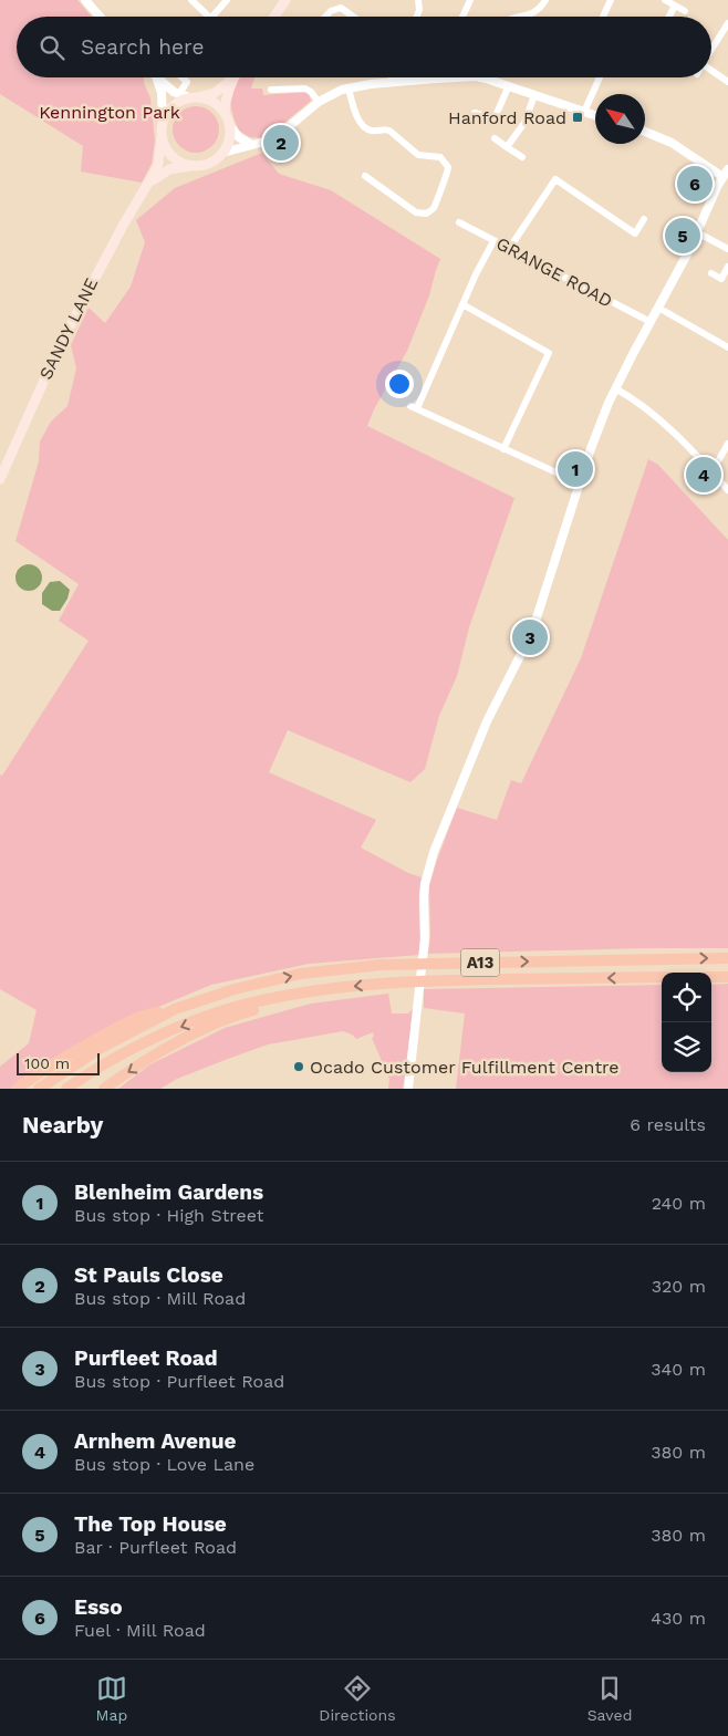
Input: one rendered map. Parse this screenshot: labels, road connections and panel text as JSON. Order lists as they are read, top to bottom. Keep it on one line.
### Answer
{"streets":{"highway":["A13"],"main road":["SANDY LANE"],"street":["GRANGE ROAD"]},"parks":["Kennington Park"],"places":{"transit":["Hanford Road"],"other":["Ocado Customer Fulfillment Centre"]},"scale_bar":"100 m","north":"top left","page":{"search":"Search here","pins":["2","6","5","1","4","3"],"scale":"100 m","heading":["Nearby","6 results"],"list":[{"mark":"1","name":"Blenheim Gardens","note":"Bus stop · High Street","value":"240 m"},{"mark":"2","name":"St Pauls Close","note":"Bus stop · Mill Road","value":"320 m"},{"mark":"3","name":"Purfleet Road","note":"Bus stop · Purfleet Road","value":"340 m"},{"mark":"4","name":"Arnhem Avenue","note":"Bus stop · Love Lane","value":"380 m"},{"mark":"5","name":"The Top House","note":"Bar · Purfleet Road","value":"380 m"},{"mark":"6","name":"Esso","note":"Fuel · Mill Road","value":"430 m"}],"nav":["Map","Directions","Saved"]}}
